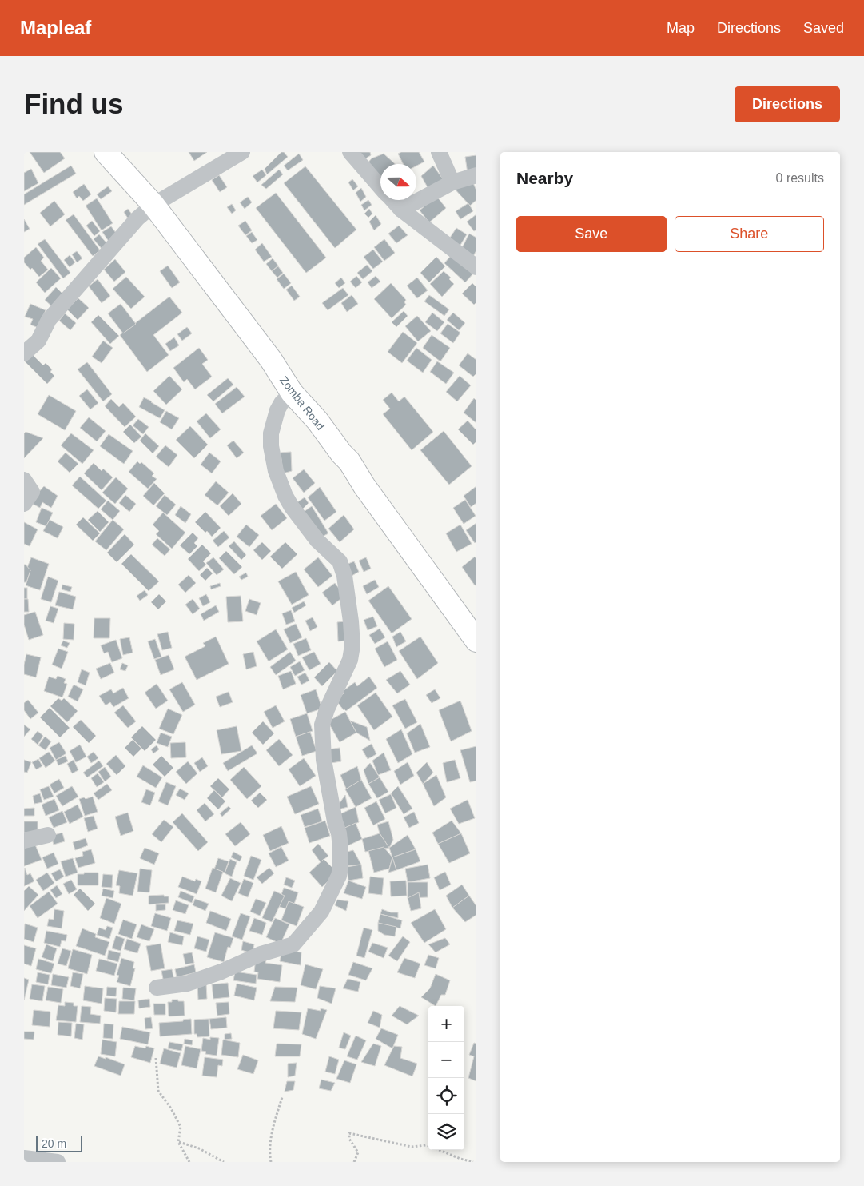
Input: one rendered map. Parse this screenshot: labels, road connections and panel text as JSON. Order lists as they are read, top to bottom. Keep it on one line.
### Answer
{"streets":{"highway":["Zomba Road"]},"scale_bar":"20 m","north":"right","page":{"header":"Mapleaf","nav":["Map","Directions","Saved"],"buttons":["Directions",["Save","Share"]],"title":"Find us","heading":["Nearby","0 results"],"map_buttons":["+","−"],"scale":"20 m"}}
